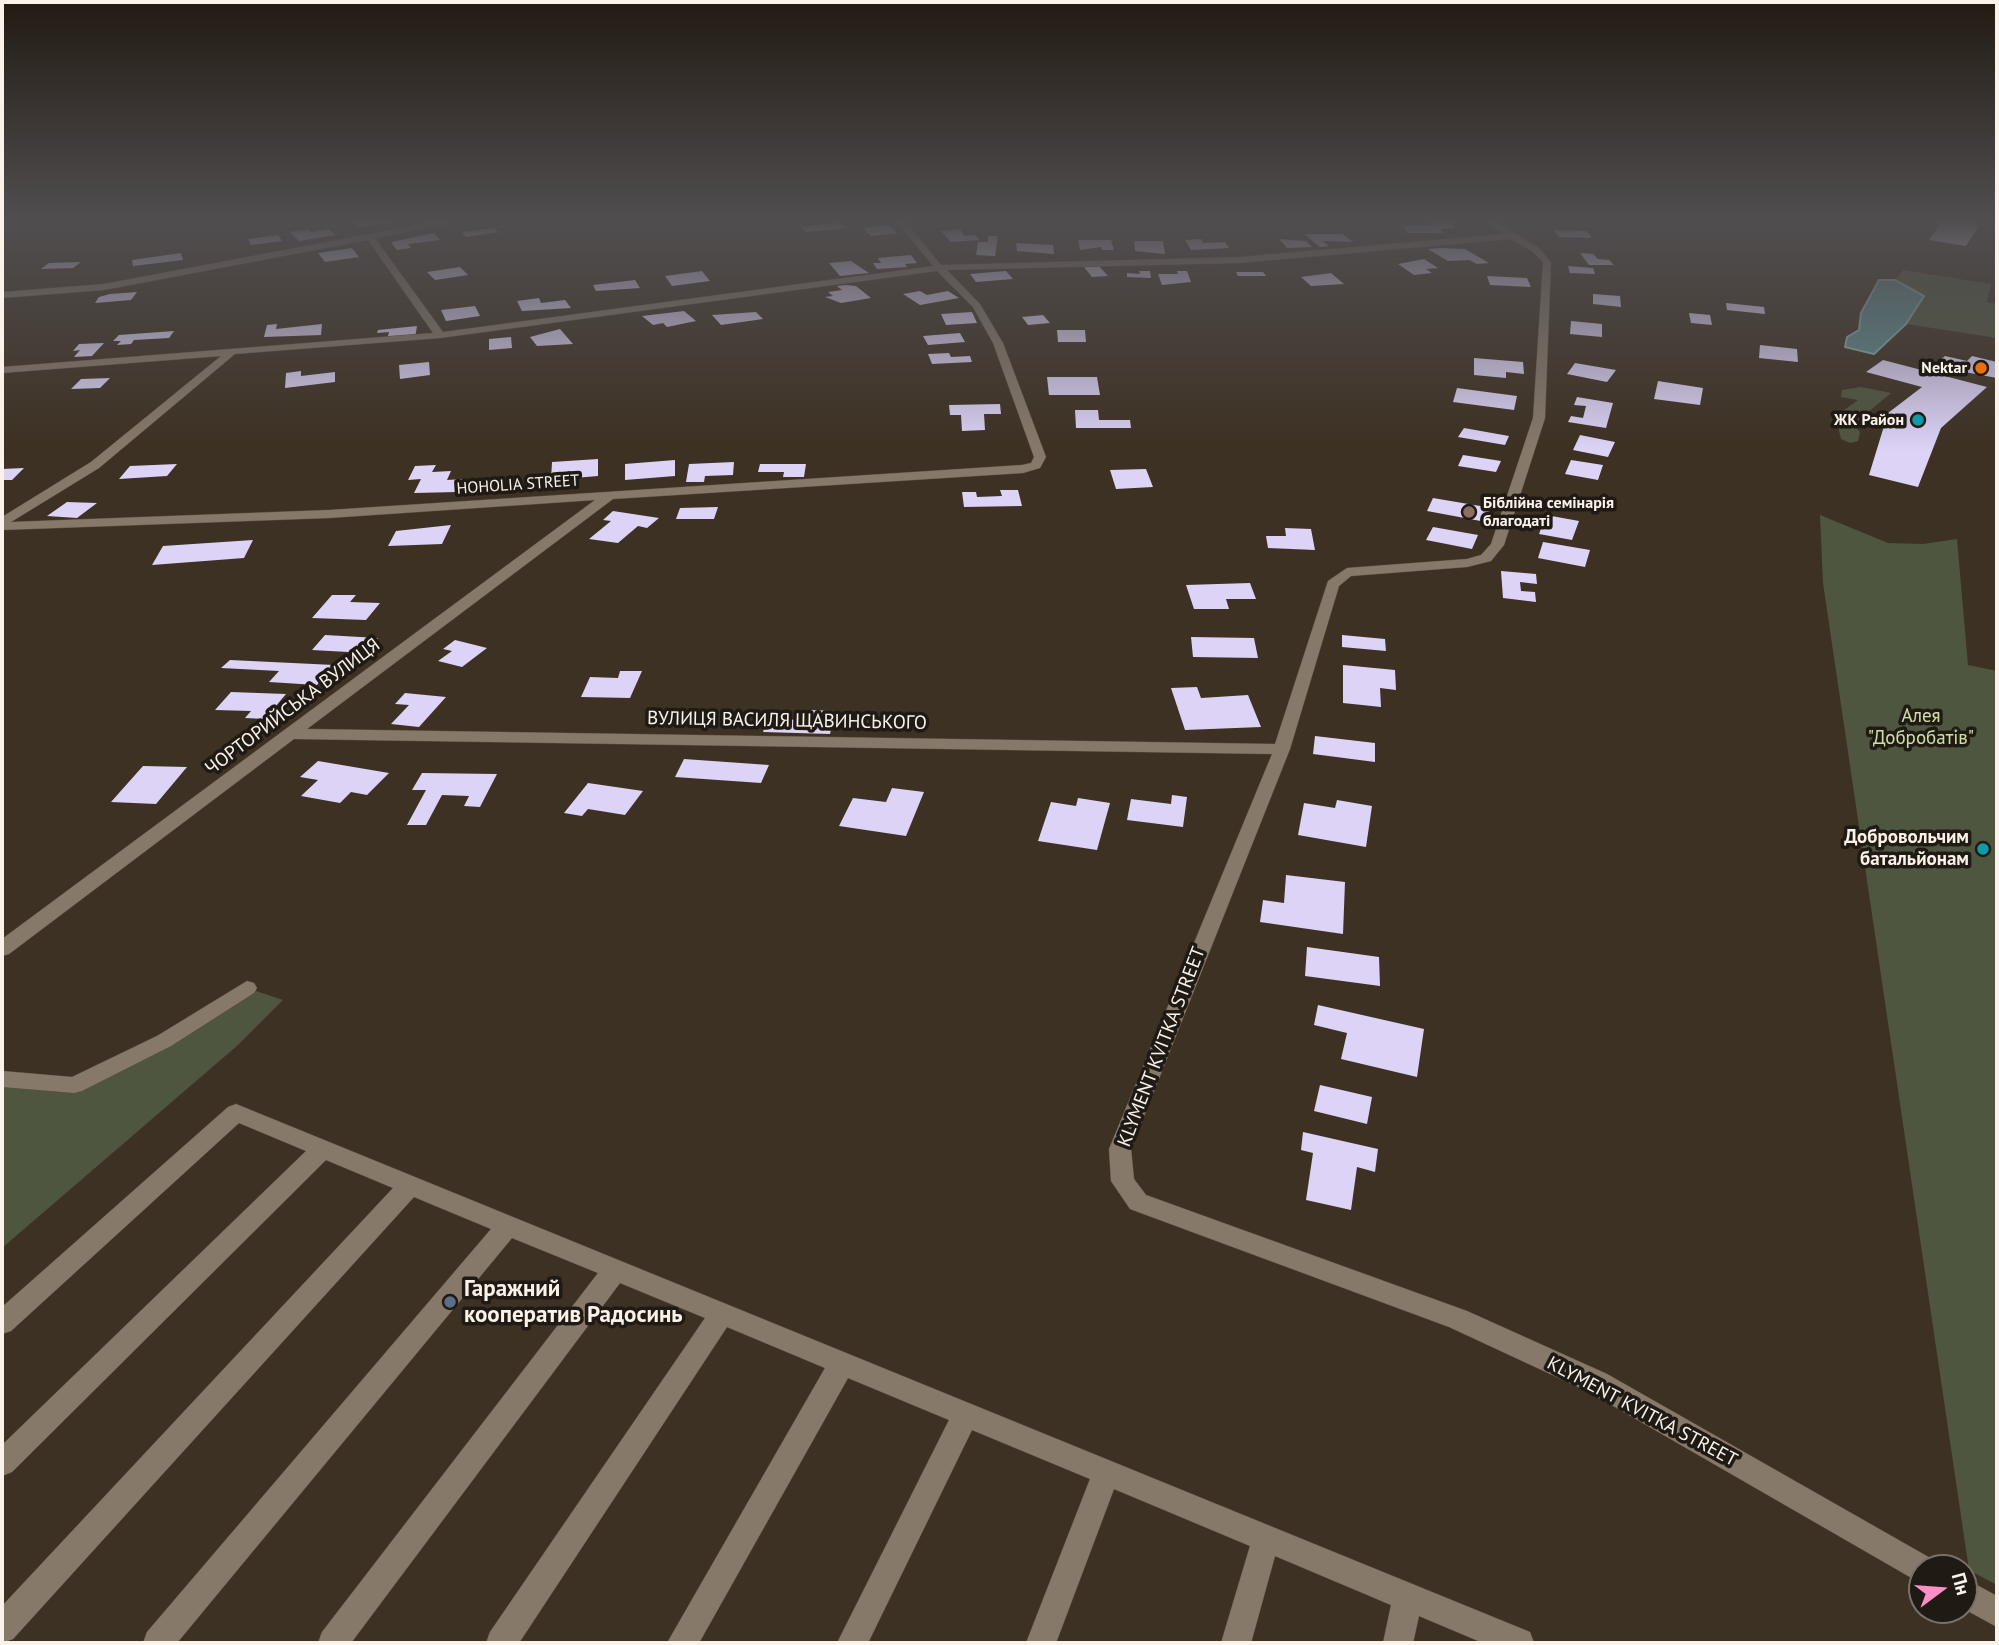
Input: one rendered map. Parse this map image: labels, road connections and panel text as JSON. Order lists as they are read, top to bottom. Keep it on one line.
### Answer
{"streets":{"street":["HOHOLIA STREET","ЧОРТОРИЙСЬКА ВУЛИЦЯ","ВУЛИЦЯ ВАСИЛЯ ЩАВИНСЬКОГО","KLYMENT KVITKA STREET"]},"crossings":[["HOHOLIA STREET","ЧОРТОРИЙСЬКА ВУЛИЦЯ"],["ЧОРТОРИЙСЬКА ВУЛИЦЯ","ВУЛИЦЯ ВАСИЛЯ ЩАВИНСЬКОГО"],["ВУЛИЦЯ ВАСИЛЯ ЩАВИНСЬКОГО","KLYMENT KVITKA STREET"]],"parks":["Алея \"Добробатів\""],"places":["Nektar","ЖК Район","Біблійна семінарія благодаті","Добровольчим батальйонам","Гаражний кооператив Радосинь"],"north":"right"}
